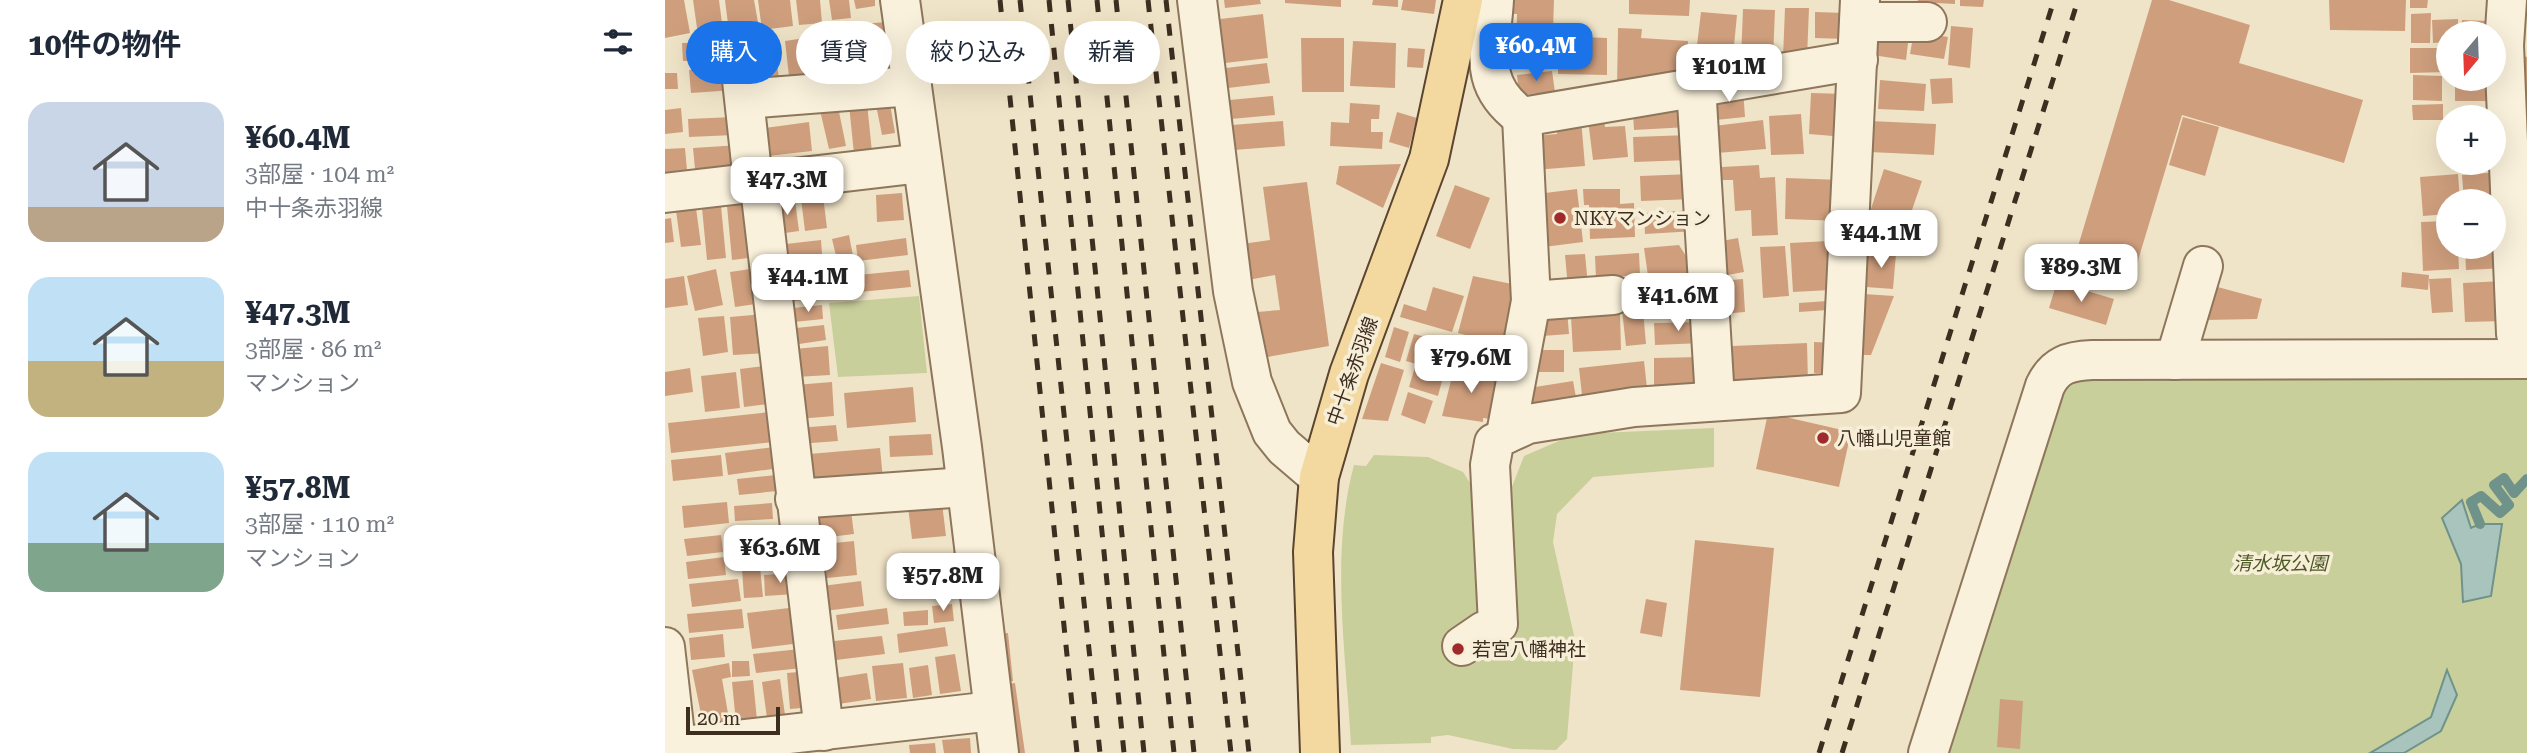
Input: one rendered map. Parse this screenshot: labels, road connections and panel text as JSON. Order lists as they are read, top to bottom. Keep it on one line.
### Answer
{"streets":{"main road":["中十条赤羽線"]},"parks":["清水坂公園"],"places":["NKYマンション","八幡山児童館","若宮八幡神社"],"scale_bar":"20 m","north":"bottom","page":{"heading":"10件の物件","map_buttons":["+","−"],"chip":["購入","賃貸","絞り込み","新着"],"price":["¥60.4M","¥101M","¥47.3M","¥44.1M","¥89.3M","¥44.1M","¥41.6M","¥79.6M","¥63.6M","¥57.8M"],"list":[{"name":"¥60.4M","note":"3部屋 · 104 m² · 中十条赤羽線"},{"name":"¥47.3M","note":"3部屋 · 86 m² · マンション"},{"name":"¥57.8M","note":"3部屋 · 110 m² · マンション"}],"scale":"20 m"}}
